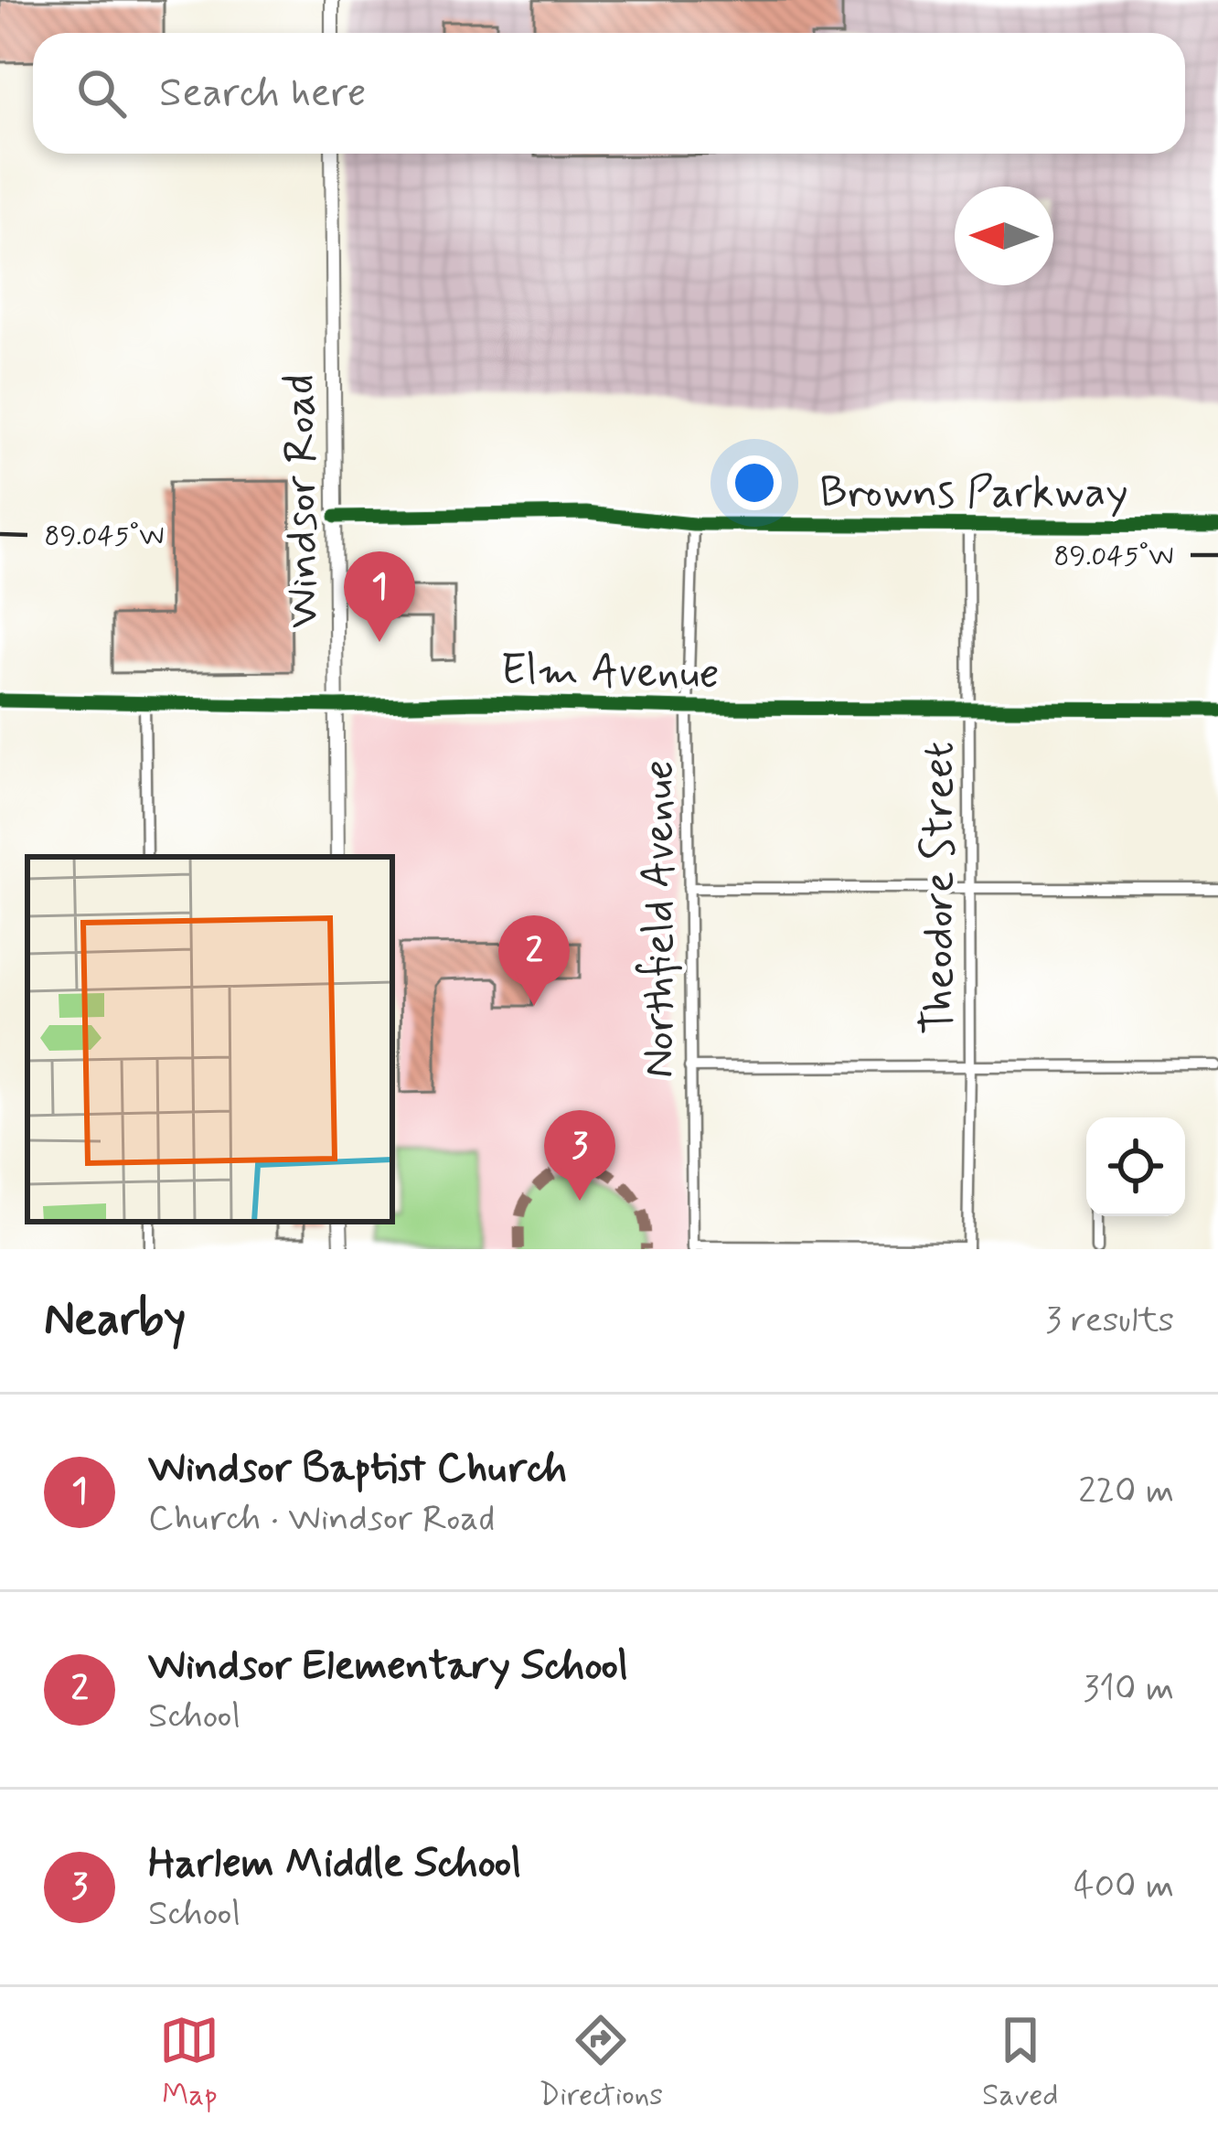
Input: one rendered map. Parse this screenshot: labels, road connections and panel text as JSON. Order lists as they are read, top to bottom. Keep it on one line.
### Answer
{"streets":{"street":["Browns Parkway","Windsor Road","Elm Avenue","Theodore Street","Northfield Avenue"]},"crossings":[["Browns Parkway","Windsor Road"],["Browns Parkway","Theodore Street"],["Browns Parkway","Northfield Avenue"],["Windsor Road","Elm Avenue"],["Elm Avenue","Theodore Street"],["Elm Avenue","Northfield Avenue"]],"north":"left","page":{"search":"Search here","pins":["1","2","3"],"heading":["Nearby","3 results"],"list":[{"mark":"1","name":"Windsor Baptist Church","note":"Church · Windsor Road","value":"220 m"},{"mark":"2","name":"Windsor Elementary School","note":"School","value":"310 m"},{"mark":"3","name":"Harlem Middle School","note":"School","value":"400 m"}],"nav":["Map","Directions","Saved"]},"coordinates":["89.045°W"]}
